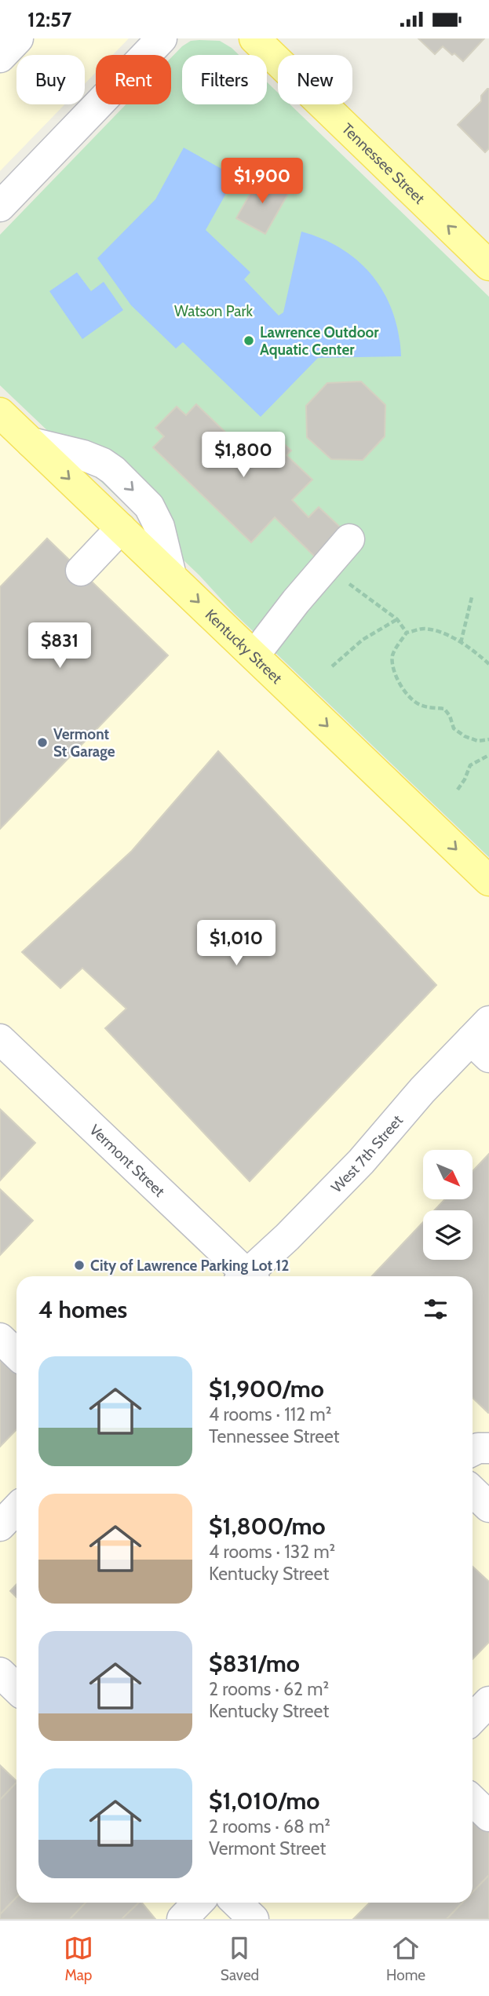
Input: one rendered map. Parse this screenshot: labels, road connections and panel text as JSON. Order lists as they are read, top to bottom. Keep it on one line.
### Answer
{"streets":{"main road":["Tennessee Street","Kentucky Street"],"street":["West 7th Street","Vermont Street"]},"one_way":["Tennessee Street","Kentucky Street"],"parks":["Watson Park"],"places":["Lawrence Outdoor Aquatic Center","Vermont St Garage","City of Lawrence Parking Lot 12"],"north":"bottom right","page":{"status":"12:57","chip":["Buy","Rent","Filters","New"],"price":["$1,900","$1,800","$831","$1,010"],"heading":"4 homes","list":[{"name":"$1,900/mo","note":"4 rooms · 112 m² · Tennessee Street"},{"name":"$1,800/mo","note":"4 rooms · 132 m² · Kentucky Street"},{"name":"$831/mo","note":"2 rooms · 62 m² · Kentucky Street"},{"name":"$1,010/mo","note":"2 rooms · 68 m² · Vermont Street"}],"tabs":["Map","Saved","Home"]}}
